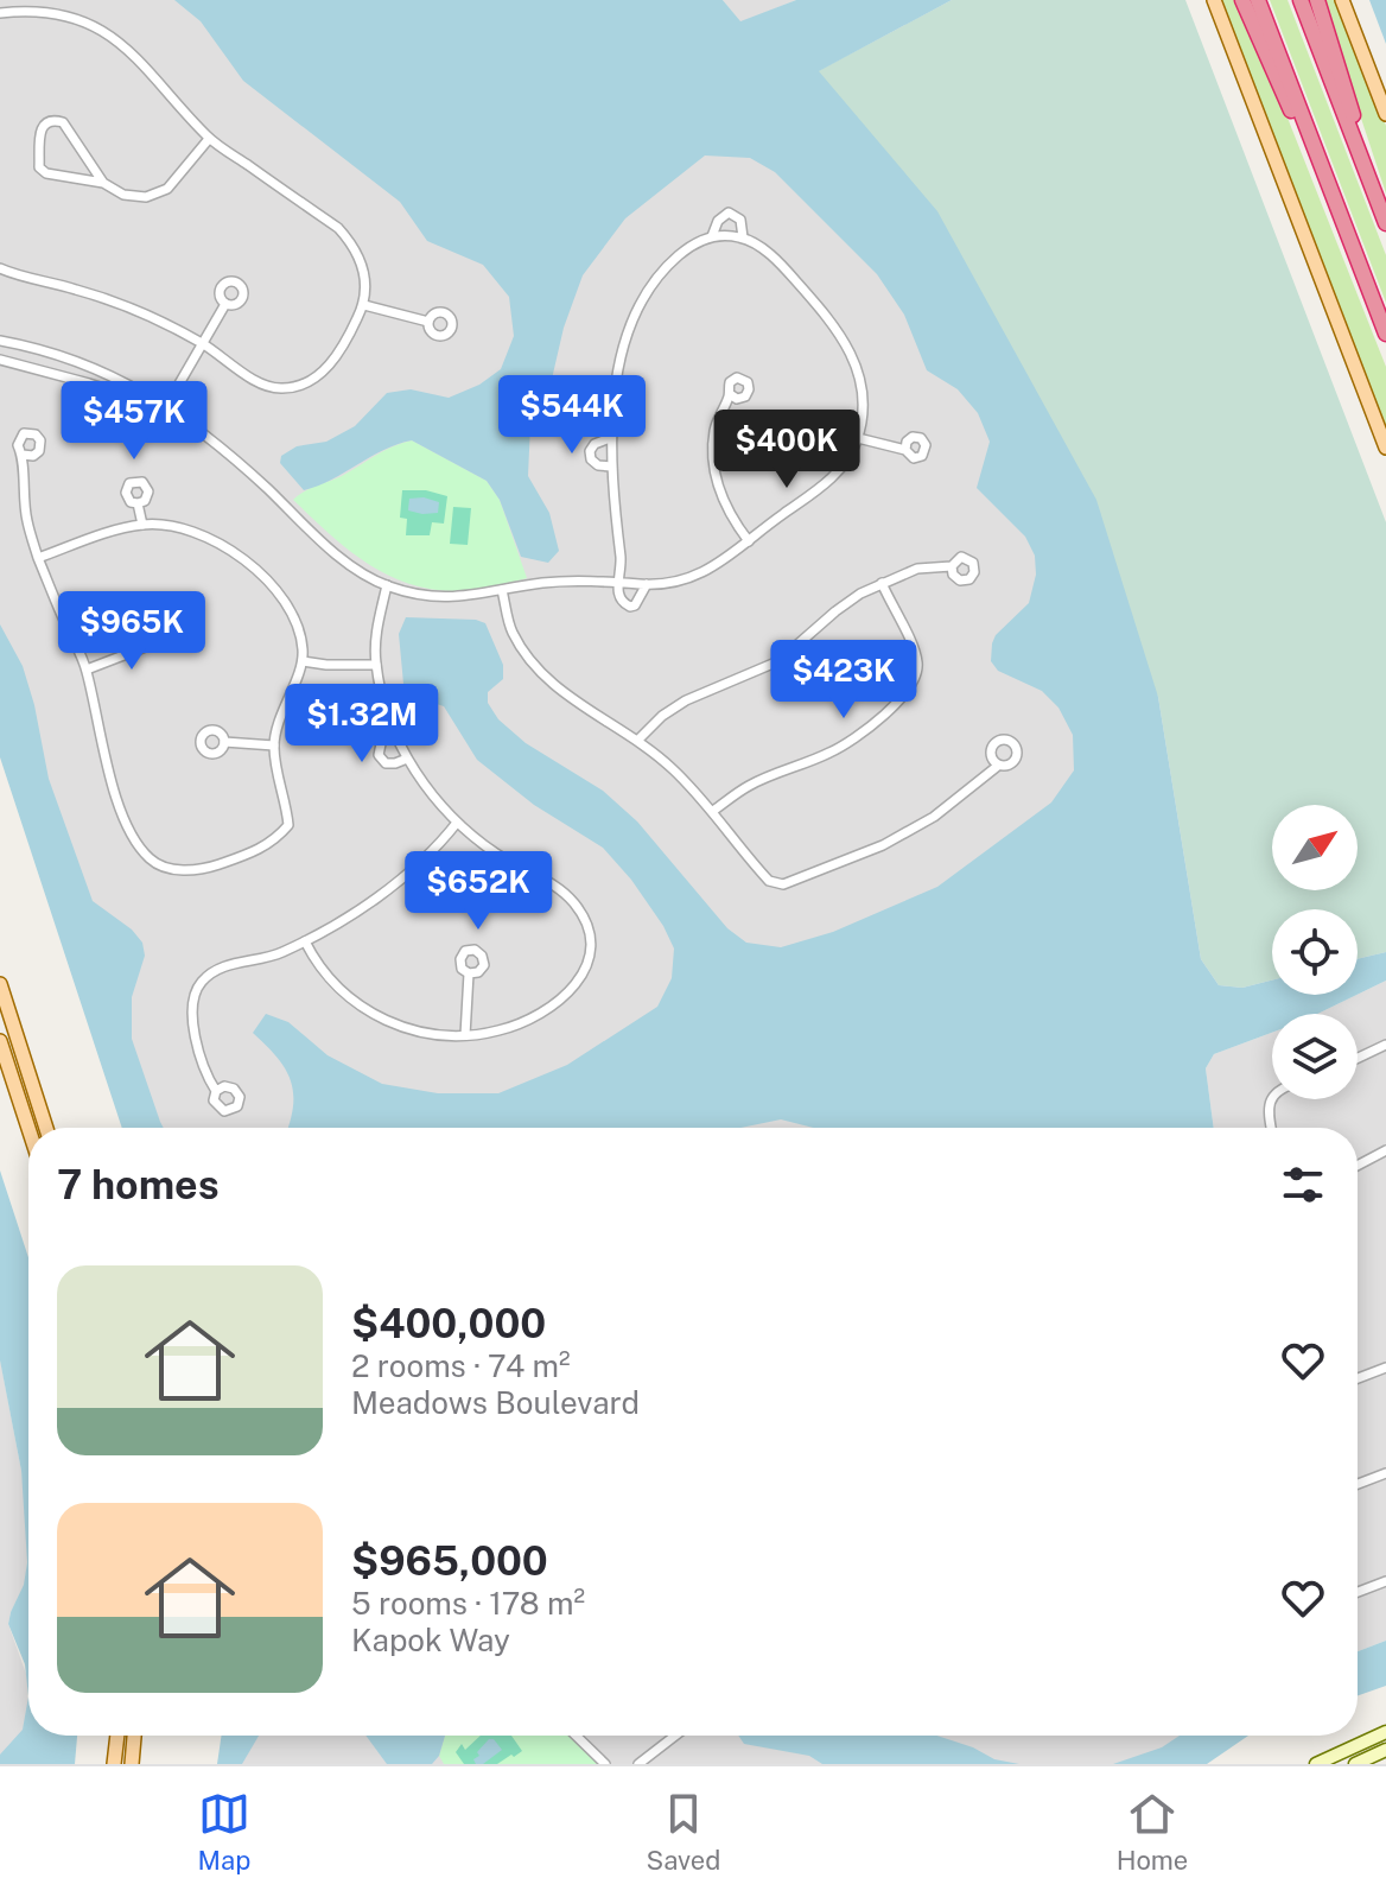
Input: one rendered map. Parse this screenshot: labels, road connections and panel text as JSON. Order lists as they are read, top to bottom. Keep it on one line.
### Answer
{"north":"top right","page":{"price":["$544K","$457K","$400K","$965K","$423K","$1.32M","$652K"],"heading":"7 homes","list":[{"name":"$400,000","note":"2 rooms · 74 m² · Meadows Boulevard"},{"name":"$965,000","note":"5 rooms · 178 m² · Kapok Way"}],"tabs":["Map","Saved","Home"]}}
